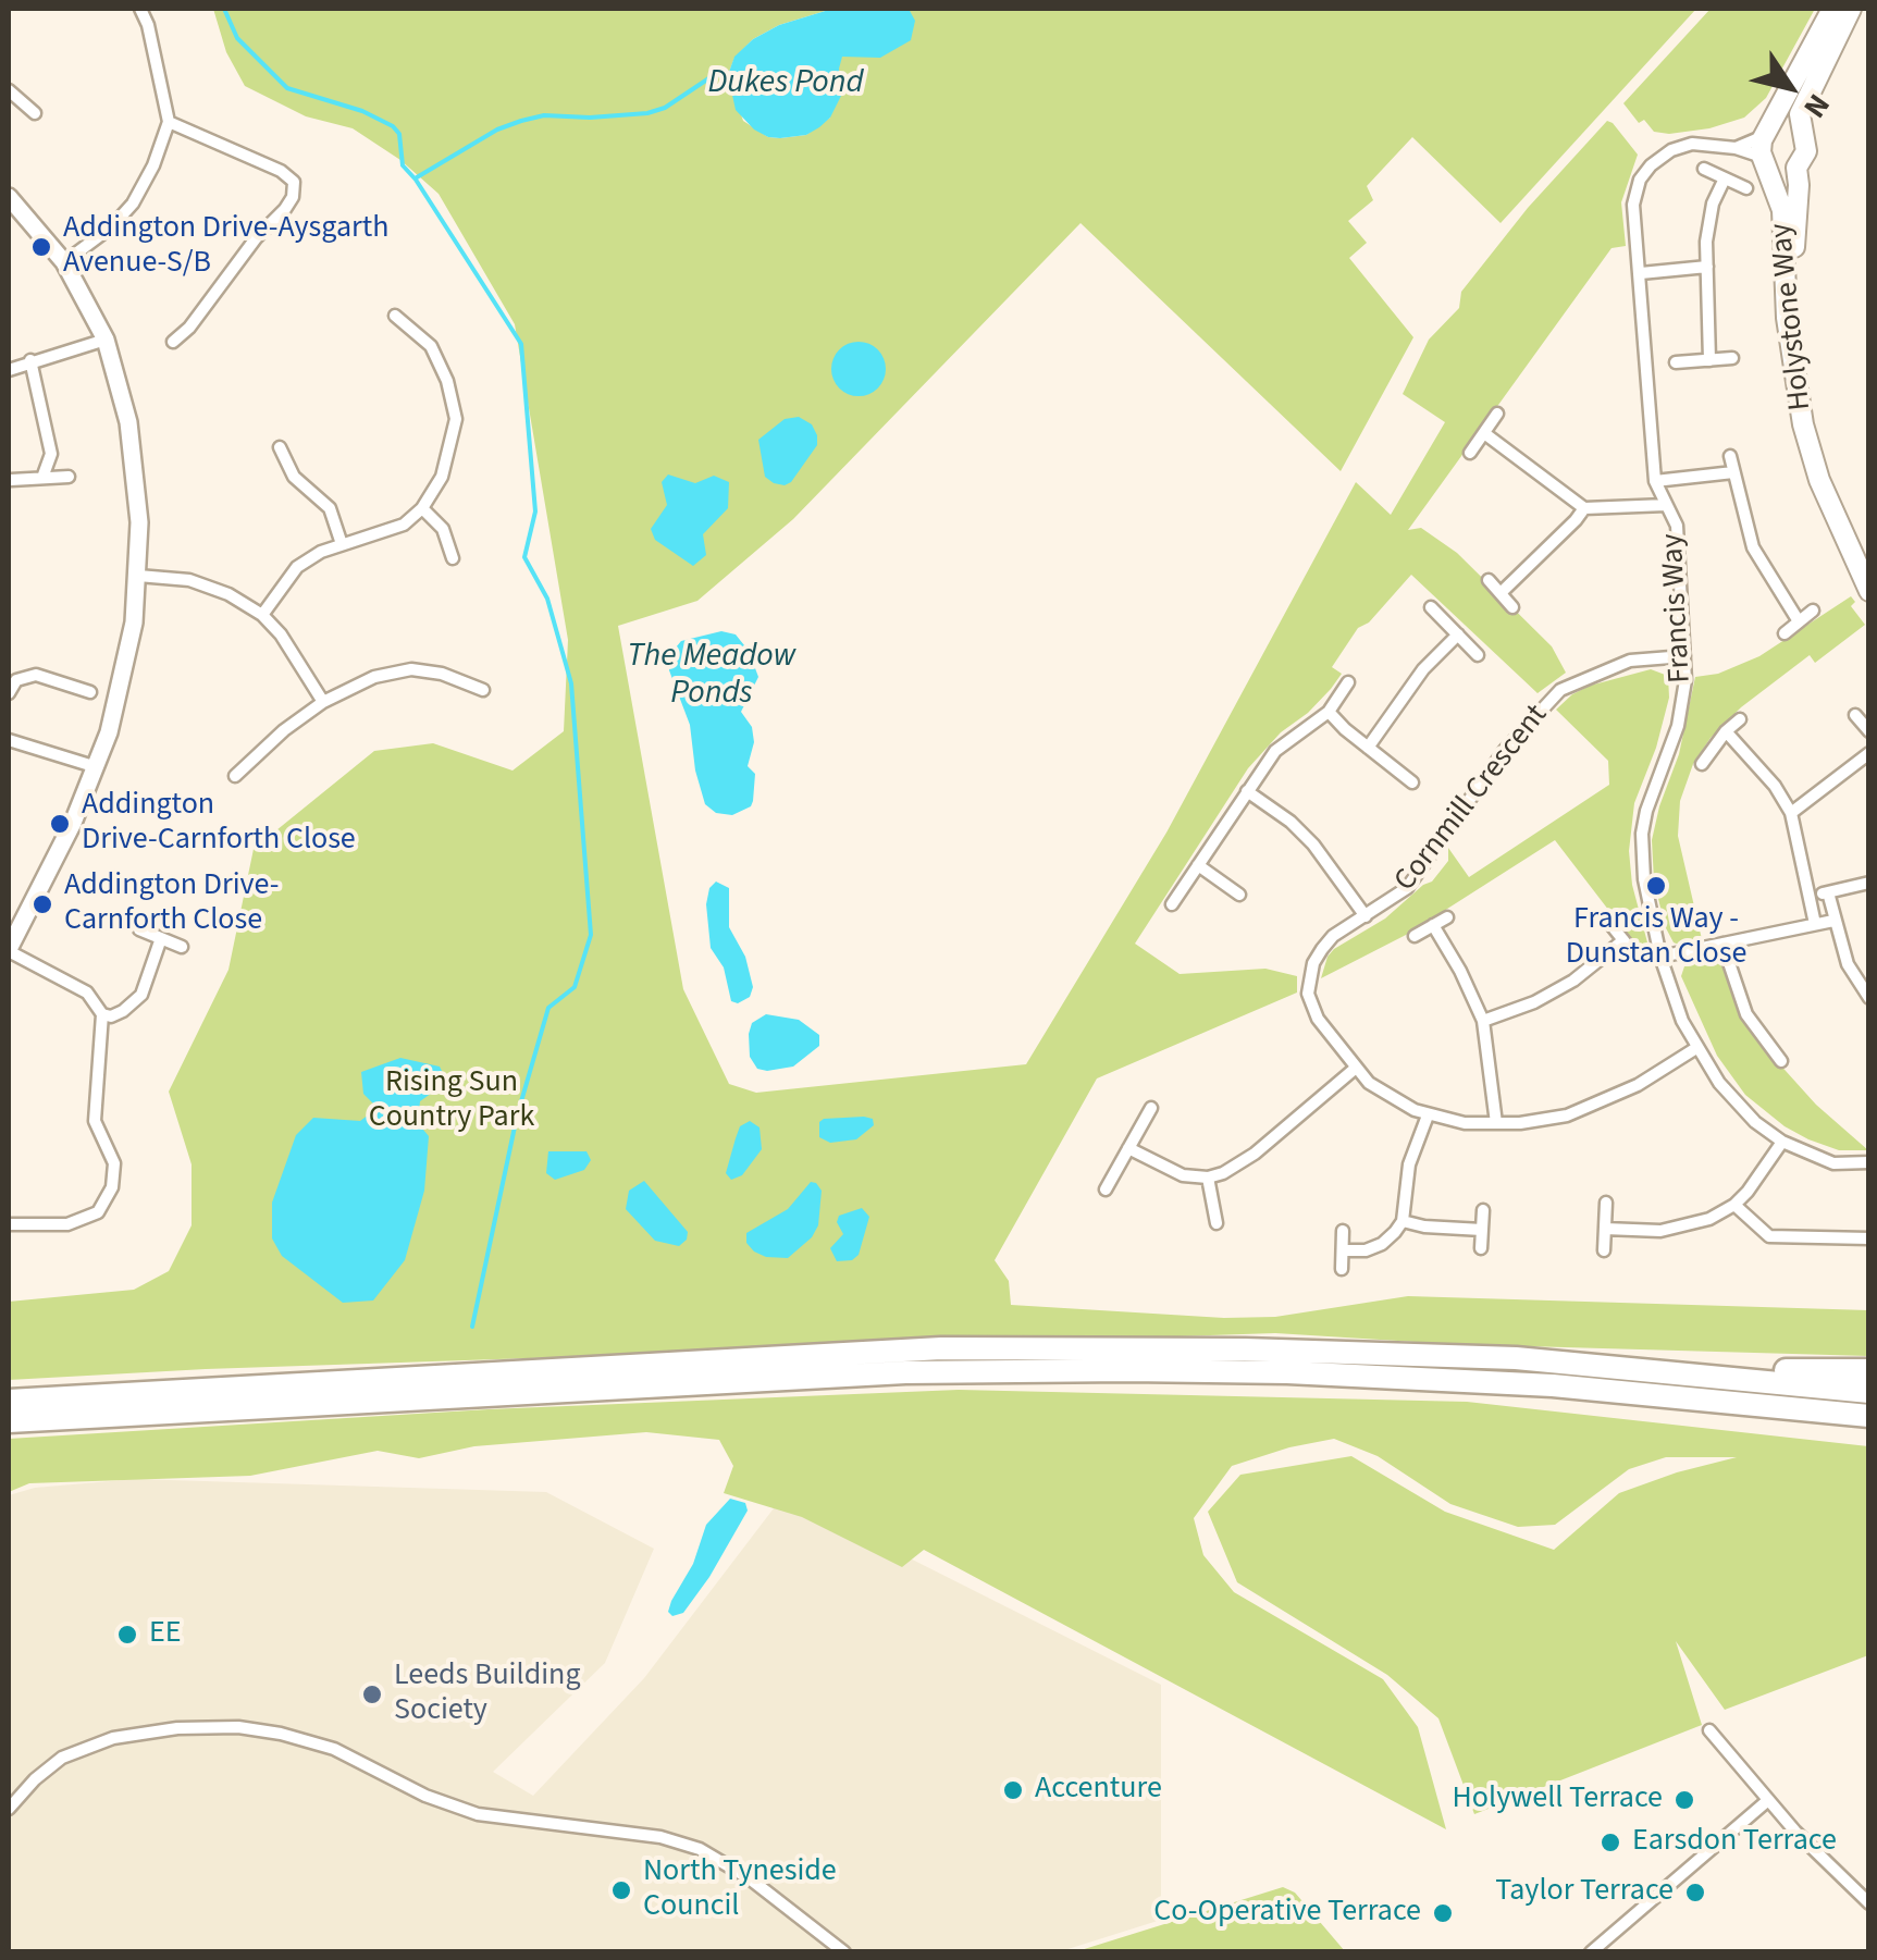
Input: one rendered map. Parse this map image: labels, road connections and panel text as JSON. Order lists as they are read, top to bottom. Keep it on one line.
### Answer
{"streets":{"main road":["Holystone Way"],"street":["Francis Way","Cornmill Crescent"]},"crossings":[["Holystone Way","Francis Way"],["Francis Way","Cornmill Crescent"]],"water":["Dukes Pond","The Meadow Ponds"],"parks":["Rising Sun Country Park"],"places":["Addington Drive-Aysgarth Avenue-S/B","Addington Drive-Carnforth Close","Francis Way - Dunstan Close","Addington Drive- Carnforth Close","EE","Leeds Building Society","Accenture","Holywell Terrace","Earsdon Terrace","North Tyneside Council","Taylor Terrace","Co-Operative Terrace"],"north":"bottom right"}
